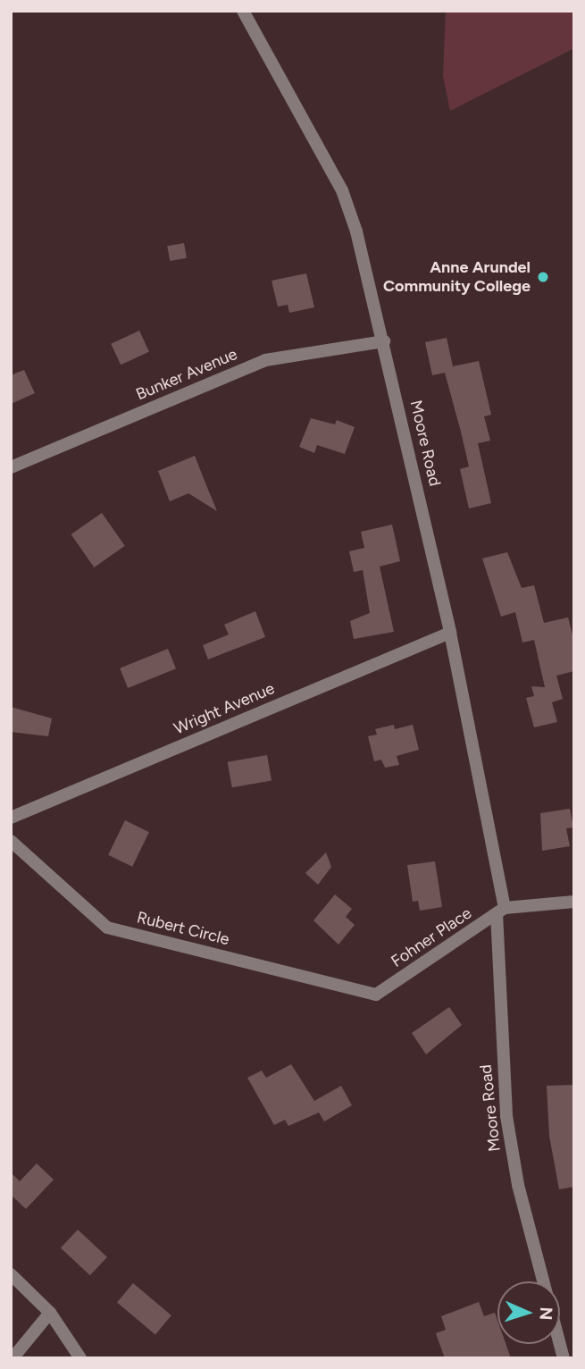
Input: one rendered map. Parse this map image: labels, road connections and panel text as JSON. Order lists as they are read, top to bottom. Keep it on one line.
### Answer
{"streets":{"street":["Bunker Avenue","Moore Road","Wright Avenue","Rubert Circle","Fohner Place"]},"crossings":[["Bunker Avenue","Moore Road"],["Moore Road","Wright Avenue"],["Moore Road","Fohner Place"],["Rubert Circle","Fohner Place"]],"places":["Anne Arundel Community College"],"north":"right"}
